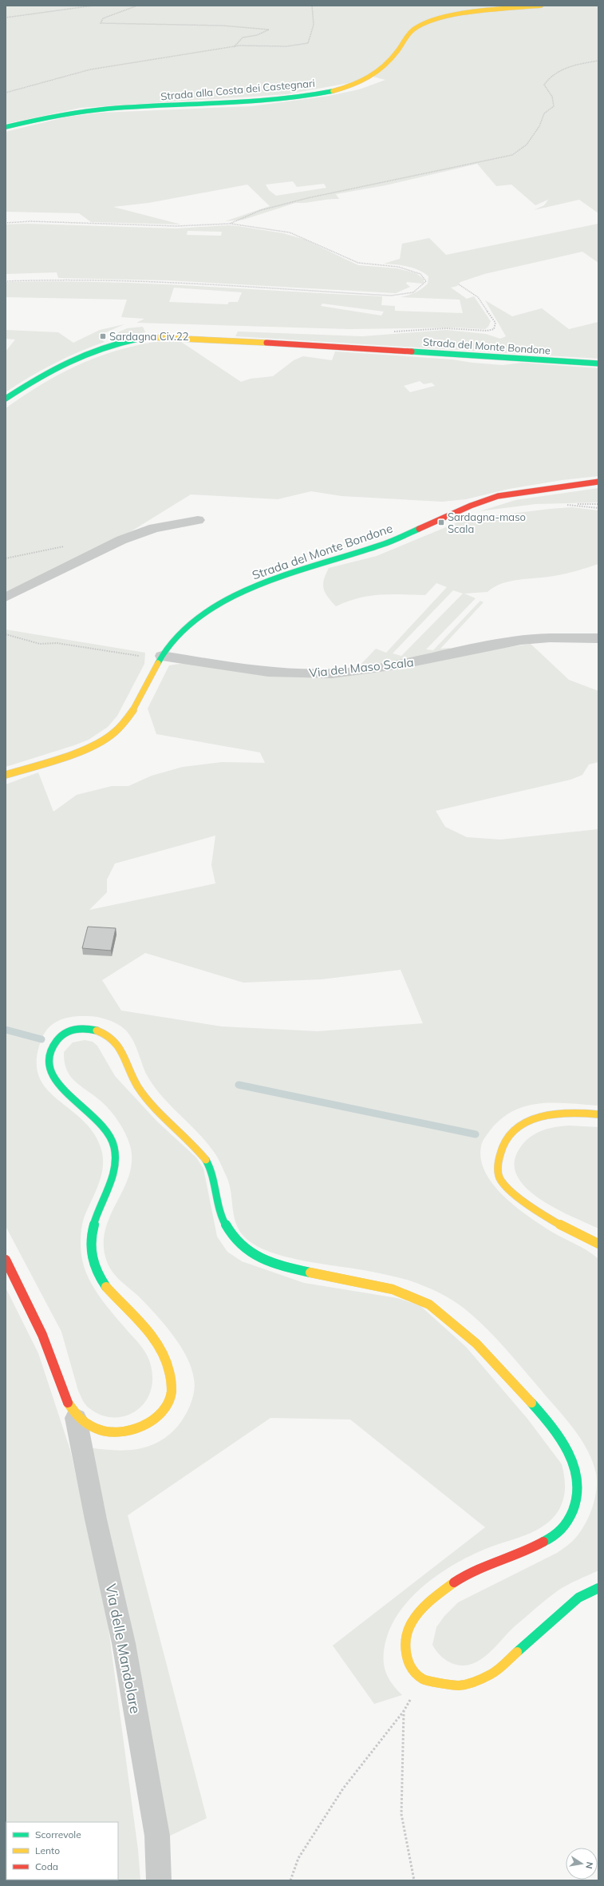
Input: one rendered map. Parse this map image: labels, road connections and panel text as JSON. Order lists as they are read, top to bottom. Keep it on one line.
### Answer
{"streets":{"street":["Strada alla Costa dei Castegnari","Strada del Monte Bondone","Via del Maso Scala","Via delle Mandolare"]},"crossings":[["Strada del Monte Bondone","Via del Maso Scala"]],"places":{"transit":["Sardagna Civ.22","Sardagna-maso Scala"]},"legend":["Scorrevole","Lento","Coda"],"north":"right"}
